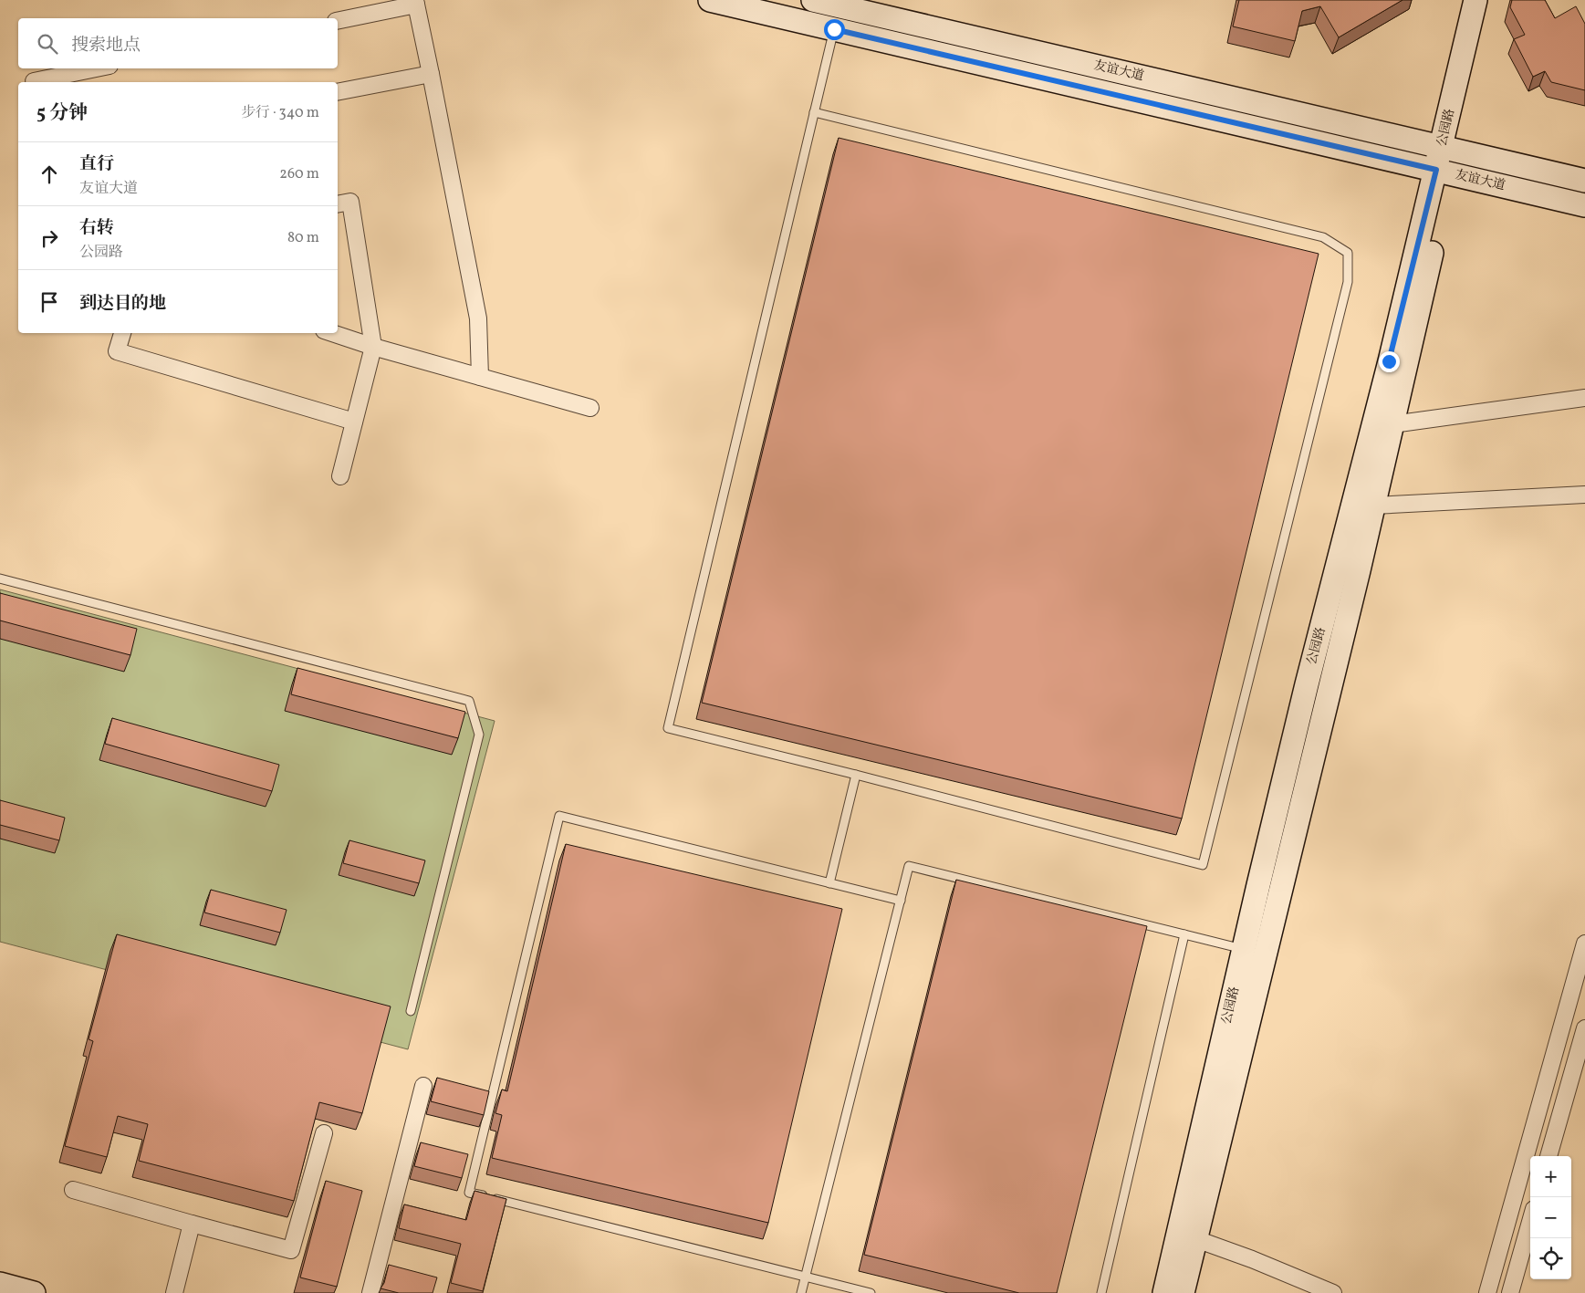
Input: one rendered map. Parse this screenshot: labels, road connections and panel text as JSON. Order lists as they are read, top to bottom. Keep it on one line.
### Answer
{"streets":{"street":["友谊大道","公园路"]},"crossings":[["友谊大道","公园路"]],"page":{"search":"搜索地点","heading":["5 分钟","步行 · 340 m"],"list":[["直行","友谊大道","260 m"],["右转","公园路","80 m"],"到达目的地"],"map_buttons":["+","−"]}}
